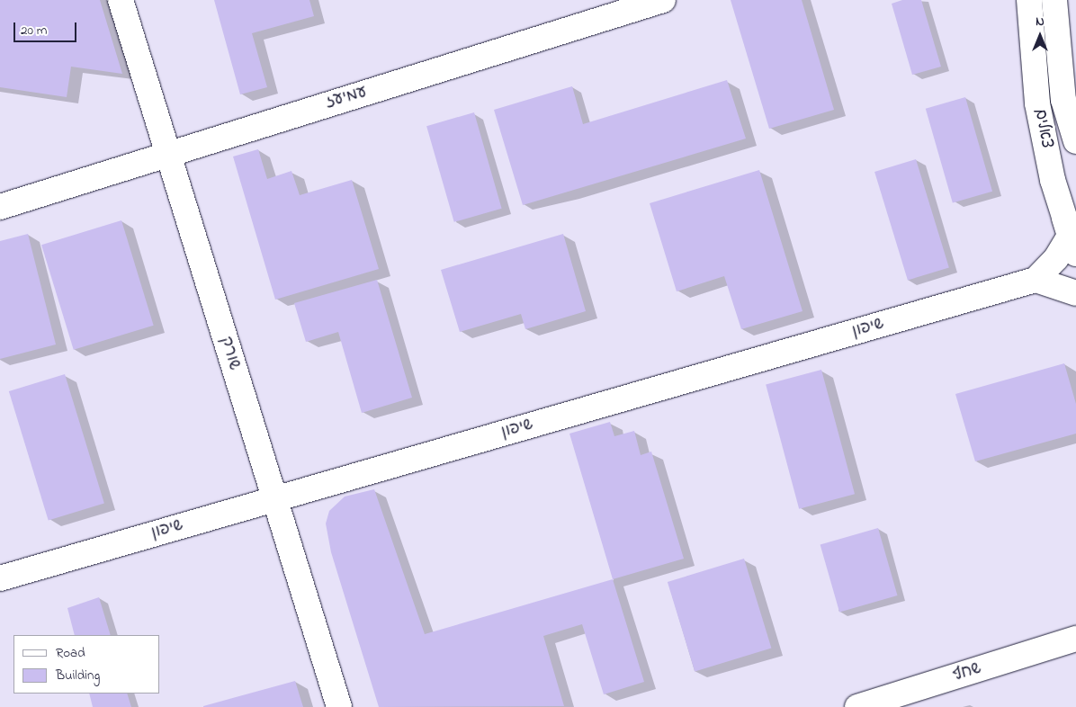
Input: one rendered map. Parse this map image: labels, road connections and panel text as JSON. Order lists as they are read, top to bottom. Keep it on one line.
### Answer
{"streets":{"street":["עמיעז","צאלים","שיפון","שורק","שחף"]},"crossings":[["עמיעז","שורק"],["שיפון","שורק"]],"legend":["Road","Building"],"scale_bar":"20 m","north":"top"}
